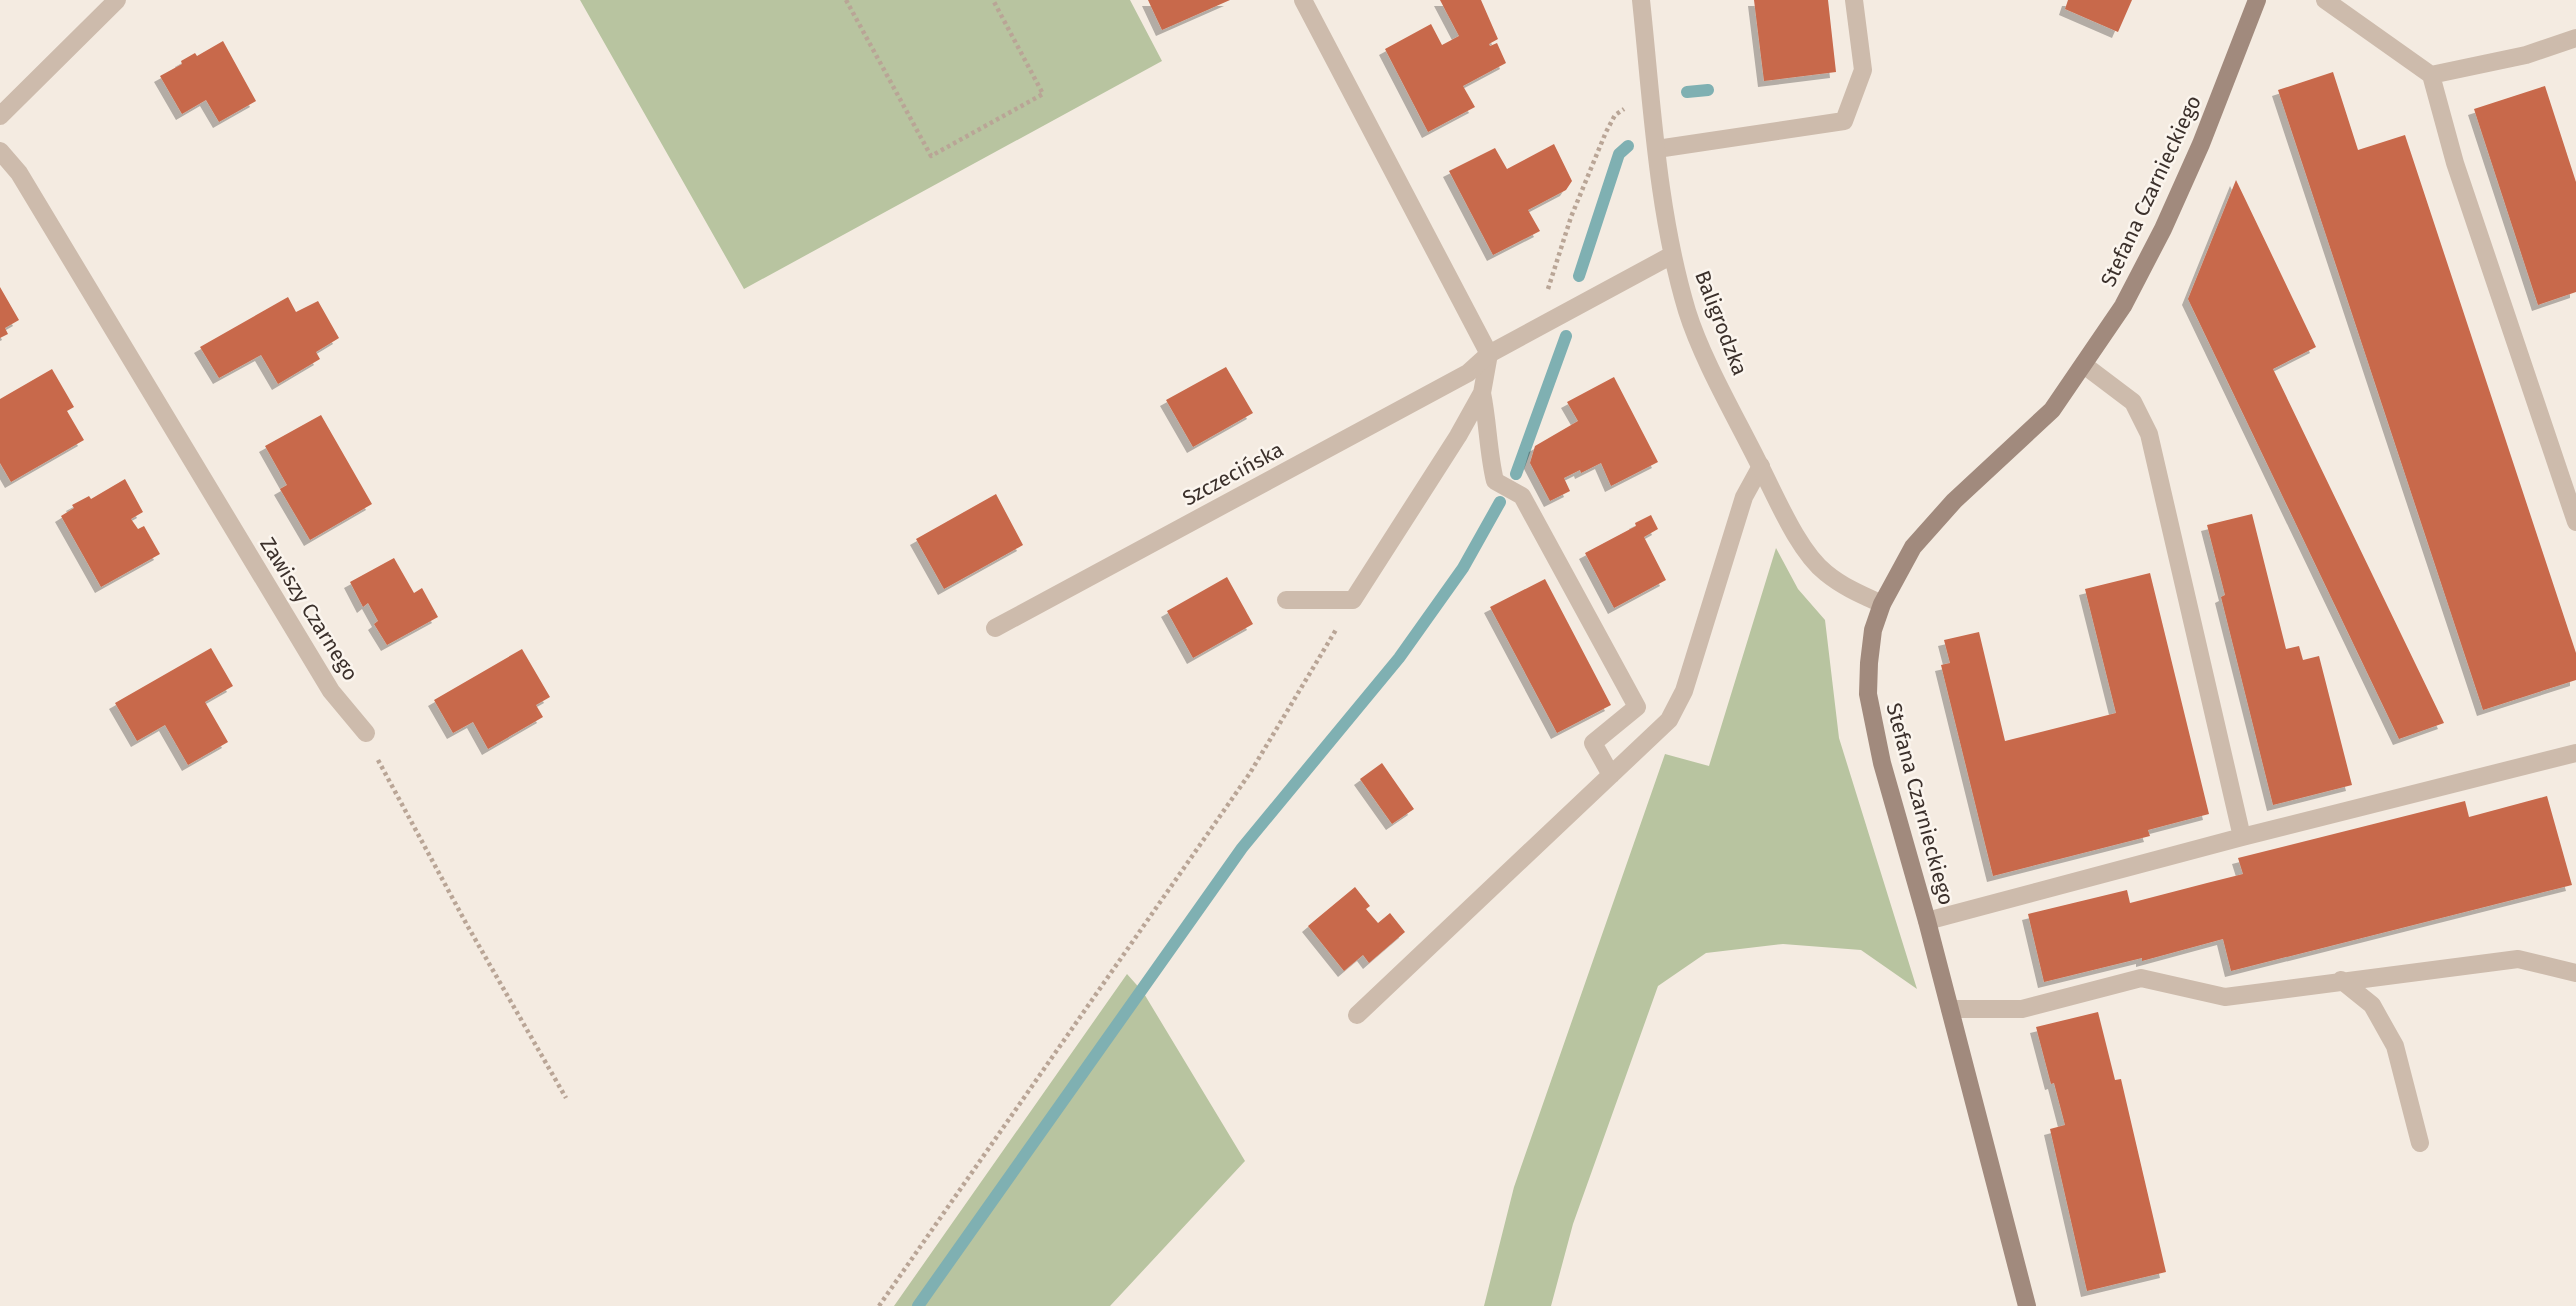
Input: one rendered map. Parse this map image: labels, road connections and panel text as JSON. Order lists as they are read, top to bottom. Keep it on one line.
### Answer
{"streets":{"street":["Stefana Czarnieckiego","Baligrodzka","Szczecińska","Zawiszy Czarnego"]},"crossings":[["Stefana Czarnieckiego","Baligrodzka"],["Baligrodzka","Szczecińska"]]}
